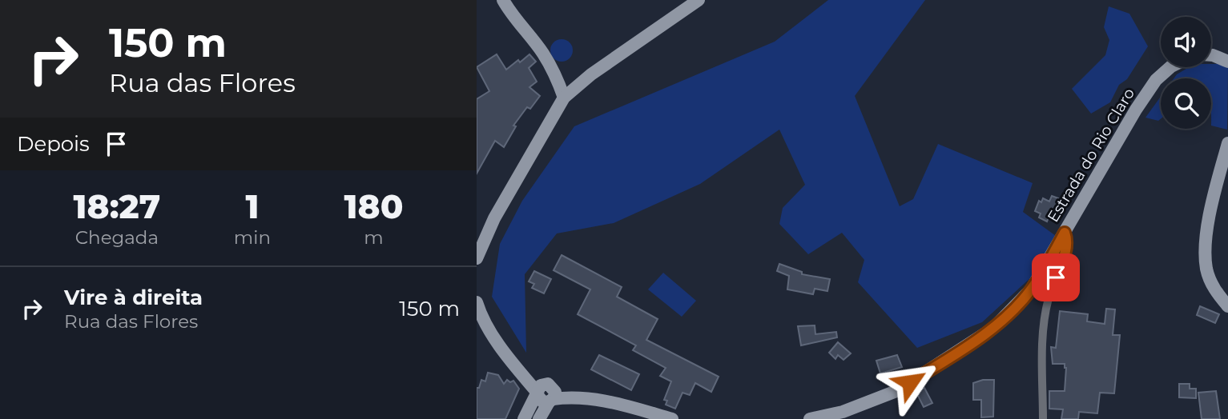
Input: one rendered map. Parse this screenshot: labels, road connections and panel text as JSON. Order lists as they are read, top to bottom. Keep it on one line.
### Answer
{"streets":{"main road":["Estrada do Rio Claro"]},"page":{"turn":["150 m","Rua das Flores"],"then":"Depois","eta":["18:27","Chegada","1","min","180","m"],"list":[{"name":"Vire à direita","note":"Rua das Flores","value":"150 m"}]}}
